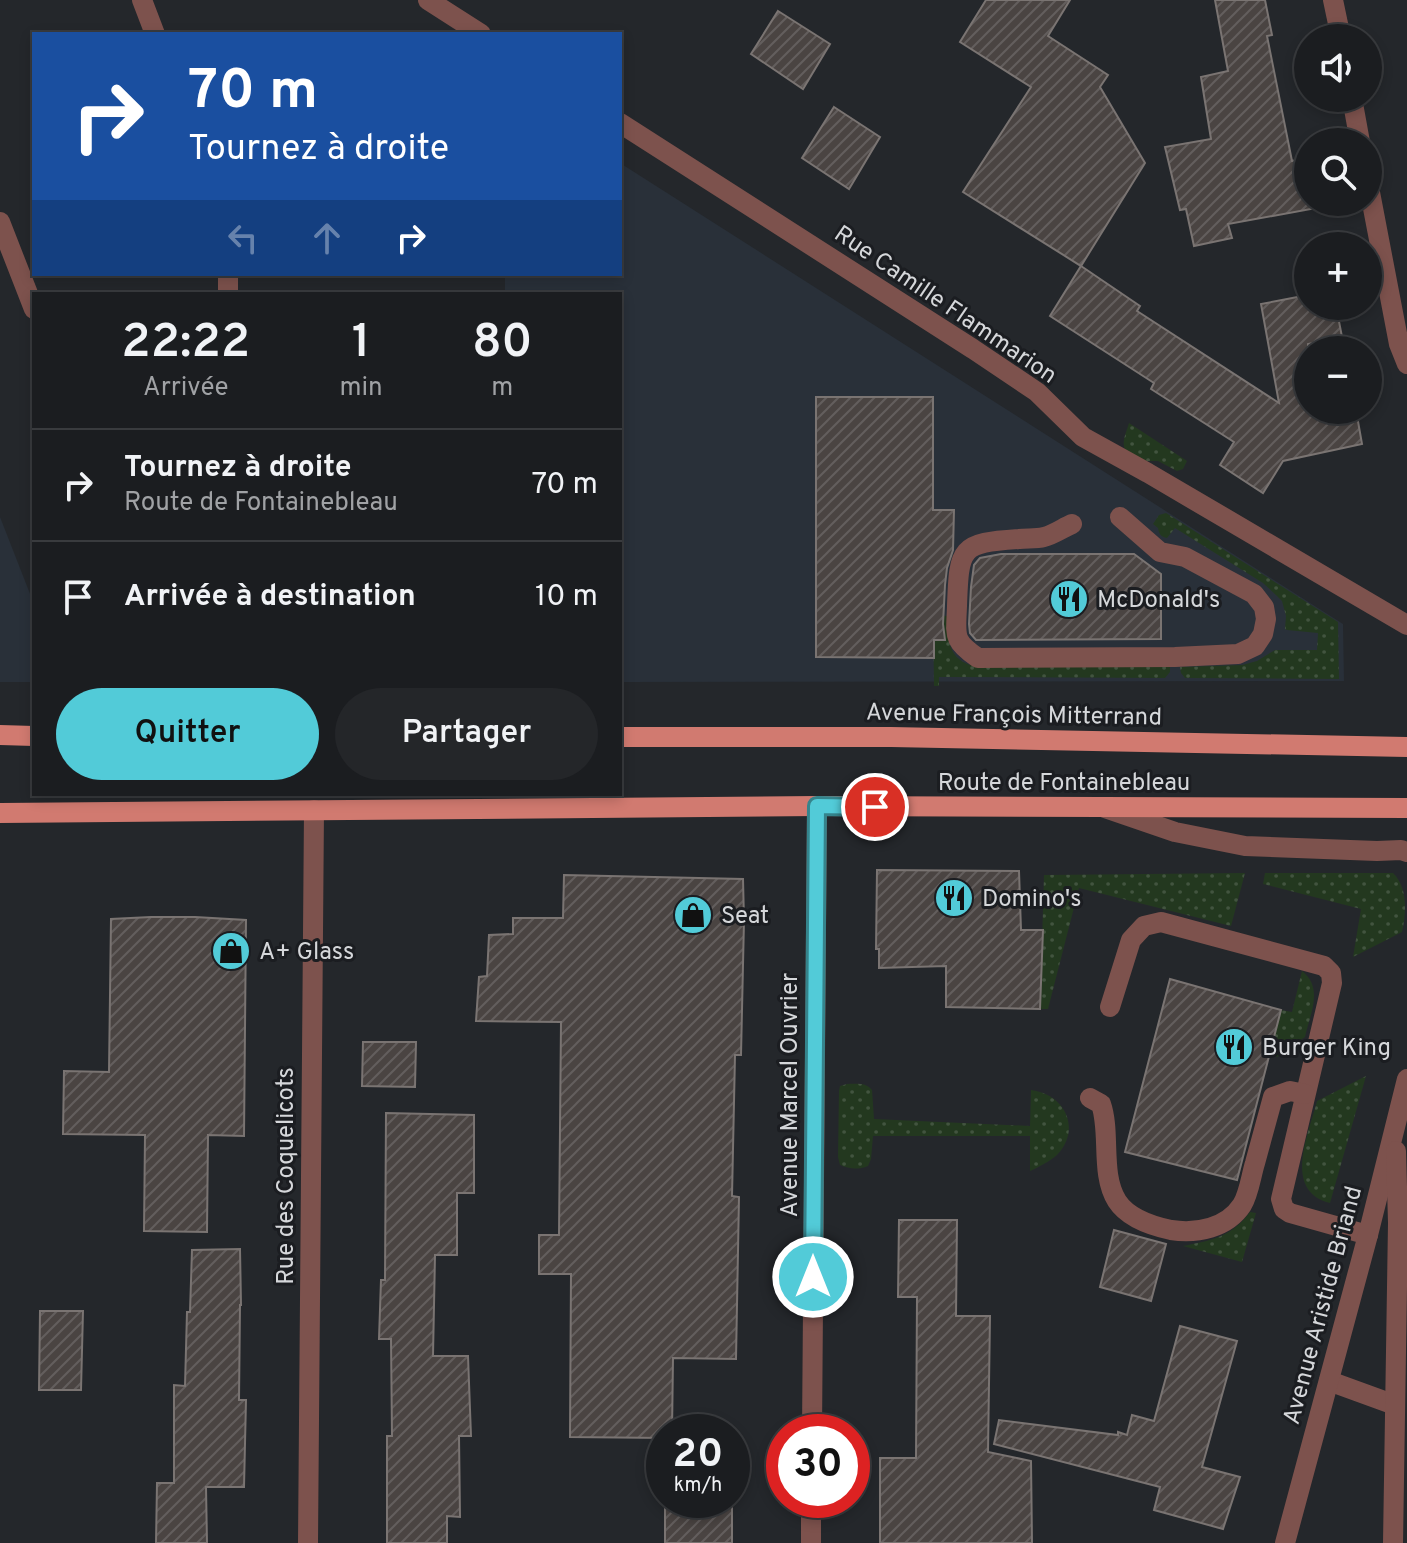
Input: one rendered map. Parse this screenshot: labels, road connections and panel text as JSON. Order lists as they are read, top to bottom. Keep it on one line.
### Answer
{"streets":{"main road":["Avenue François Mitterrand","Route de Fontainebleau"],"street":["Rue Camille Flammarion","Avenue Marcel Ouvrier","Rue des Coquelicots","Avenue Aristide Briand"]},"crossings":[["Route de Fontainebleau","Avenue Marcel Ouvrier"],["Route de Fontainebleau","Rue des Coquelicots"]],"places":{"restaurant":["McDonald's","Domino's","Burger King"],"shop":["Seat","A+ Glass"]},"page":{"map_buttons":["+","−"],"turn":["70 m","Tournez à droite"],"eta":["22:22","Arrivée","1","min","80","m"],"list":[{"name":"Tournez à droite","note":"Route de Fontainebleau","value":"70 m"},{"name":"Arrivée à destination","value":"10 m"}],"buttons":["Quitter","Partager"],"speed":"20 km/h","limit":"30"}}
